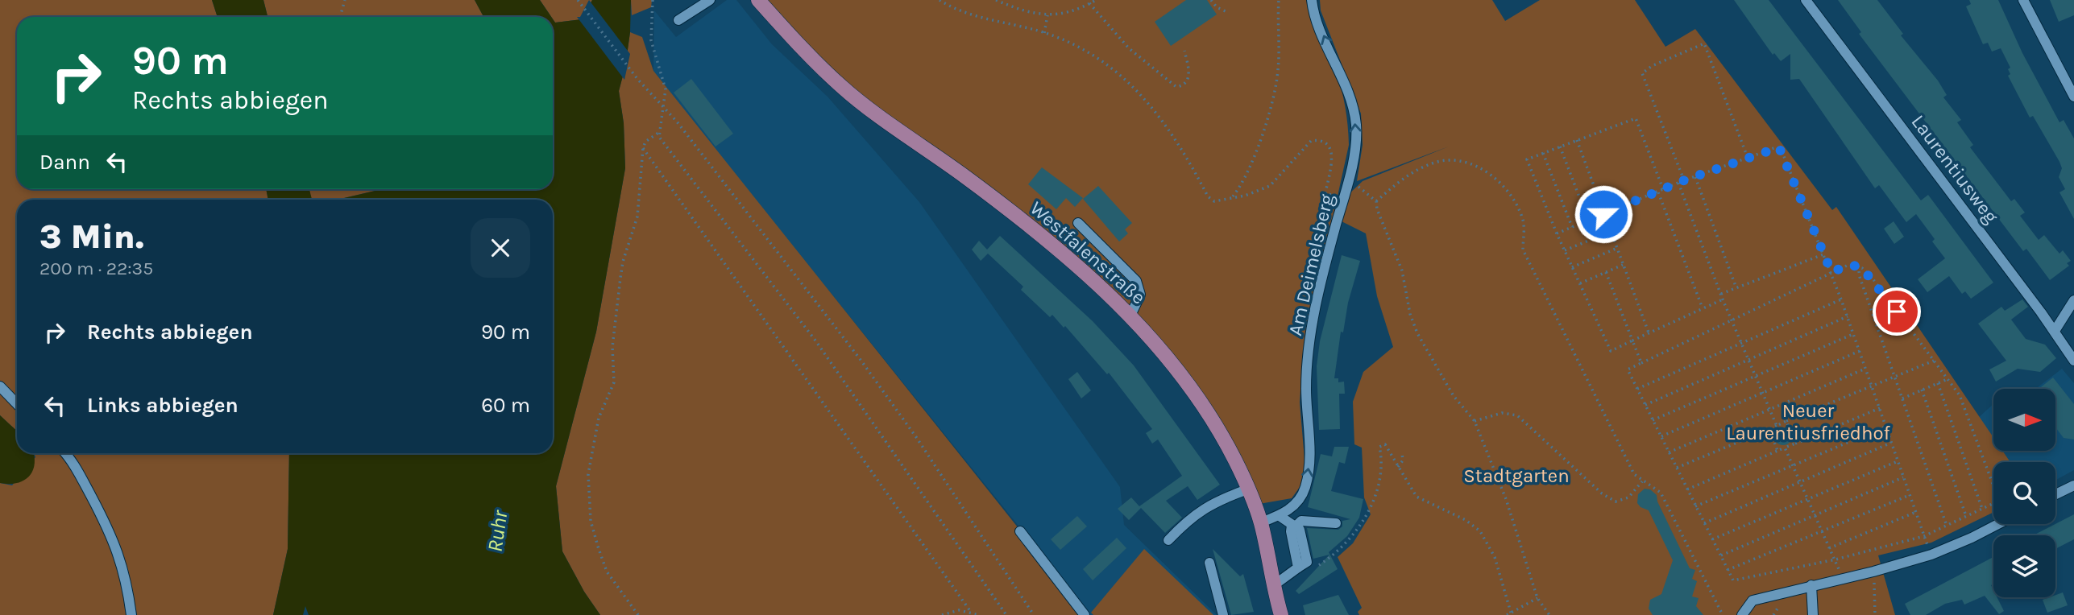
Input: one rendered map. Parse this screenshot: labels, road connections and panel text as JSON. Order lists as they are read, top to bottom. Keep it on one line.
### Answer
{"streets":{"main road":["Westfalenstraße"],"street":["Laurentiusweg","Am Deimelsberg"]},"crossings":[["Westfalenstraße","Am Deimelsberg"]],"one_way":["Am Deimelsberg"],"water":["Ruhr"],"parks":["Neuer Laurentiusfriedhof","Stadtgarten"],"north":"right","page":{"turn":["90 m","Rechts abbiegen"],"then":"Dann","heading":["3 Min.","200 m · 22:35"],"list":[{"name":"Rechts abbiegen","value":"90 m"},{"name":"Links abbiegen","value":"60 m"}]}}
